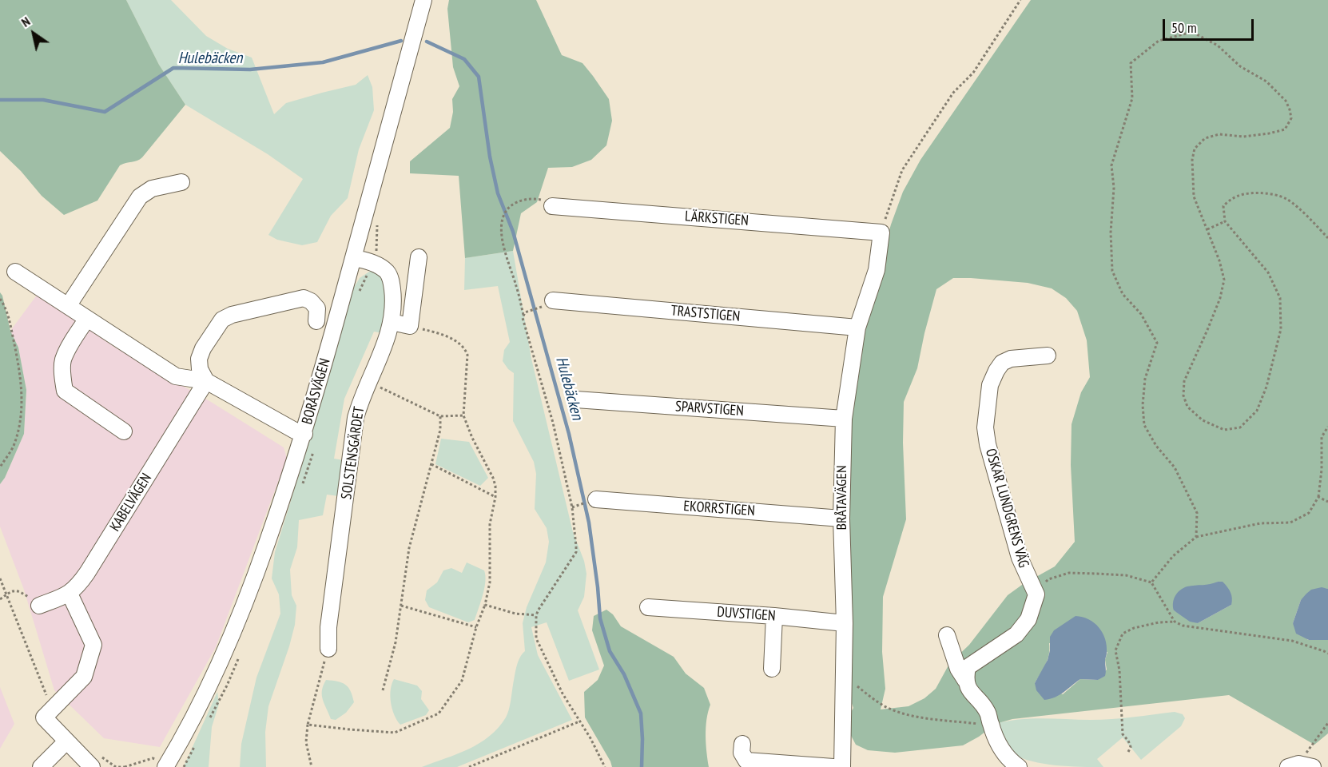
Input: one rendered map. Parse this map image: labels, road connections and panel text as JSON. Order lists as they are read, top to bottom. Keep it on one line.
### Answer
{"streets":{"street":["LÄRKSTIGEN","TRASTSTIGEN","BORÅSVÄGEN","SPARVSTIGEN","SOLSTENSGÄRDET","BRÅTAVÄGEN","KABELVÄGEN","OSKAR LUNDGRENS VÄG","EKORRSTIGEN","DUVSTIGEN"]},"crossings":[["LÄRKSTIGEN","BRÅTAVÄGEN"],["TRASTSTIGEN","BRÅTAVÄGEN"],["BORÅSVÄGEN","SOLSTENSGÄRDET"],["SPARVSTIGEN","BRÅTAVÄGEN"],["BRÅTAVÄGEN","EKORRSTIGEN"],["BRÅTAVÄGEN","DUVSTIGEN"]],"water":["Hulebäcken"],"scale_bar":"50 m","north":"top left"}
